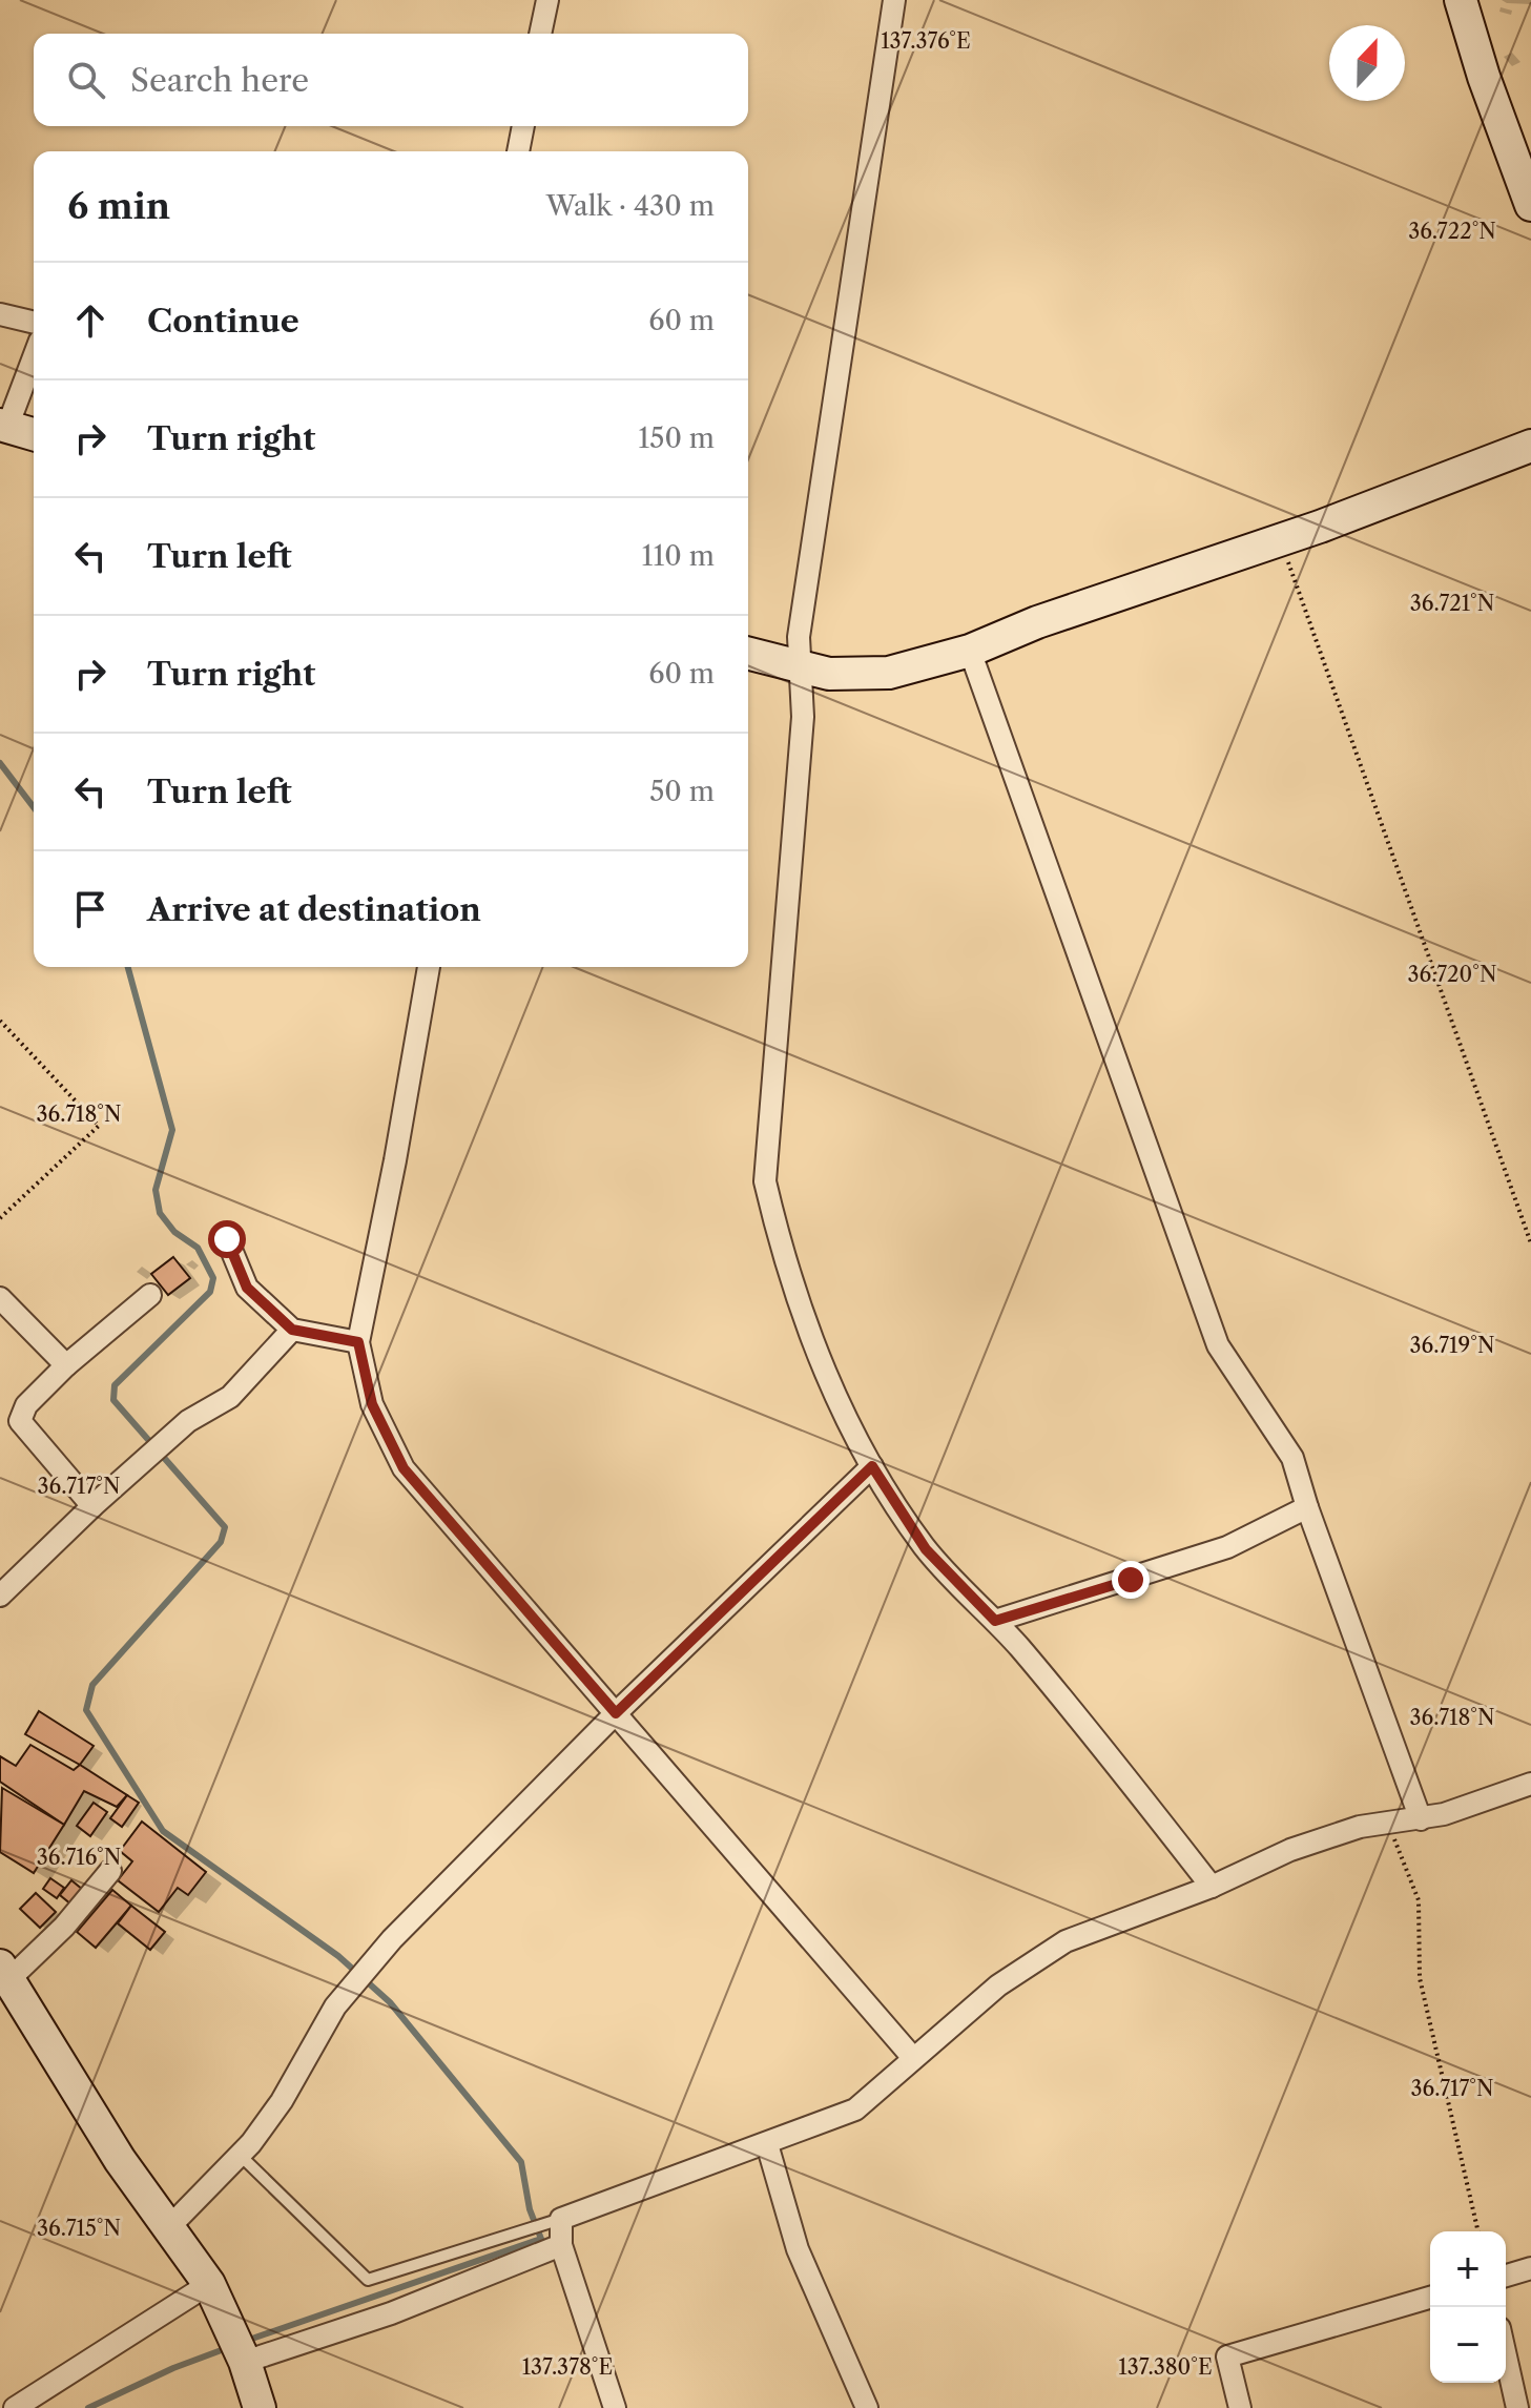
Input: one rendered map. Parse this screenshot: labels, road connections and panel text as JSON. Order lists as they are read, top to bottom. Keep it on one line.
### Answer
{"north":"top","page":{"search":"Search here","heading":["6 min","Walk · 430 m"],"list":[["Continue","60 m"],["Turn right","150 m"],["Turn left","110 m"],["Turn right","60 m"],["Turn left","50 m"],"Arrive at destination"],"map_buttons":["+","−"]},"coordinates":["137.376°E","36.722°N","36.721°N","36.720°N","36.718°N","36.719°N","36.717°N","36.716°N","36.715°N","137.378°E","137.380°E"]}
